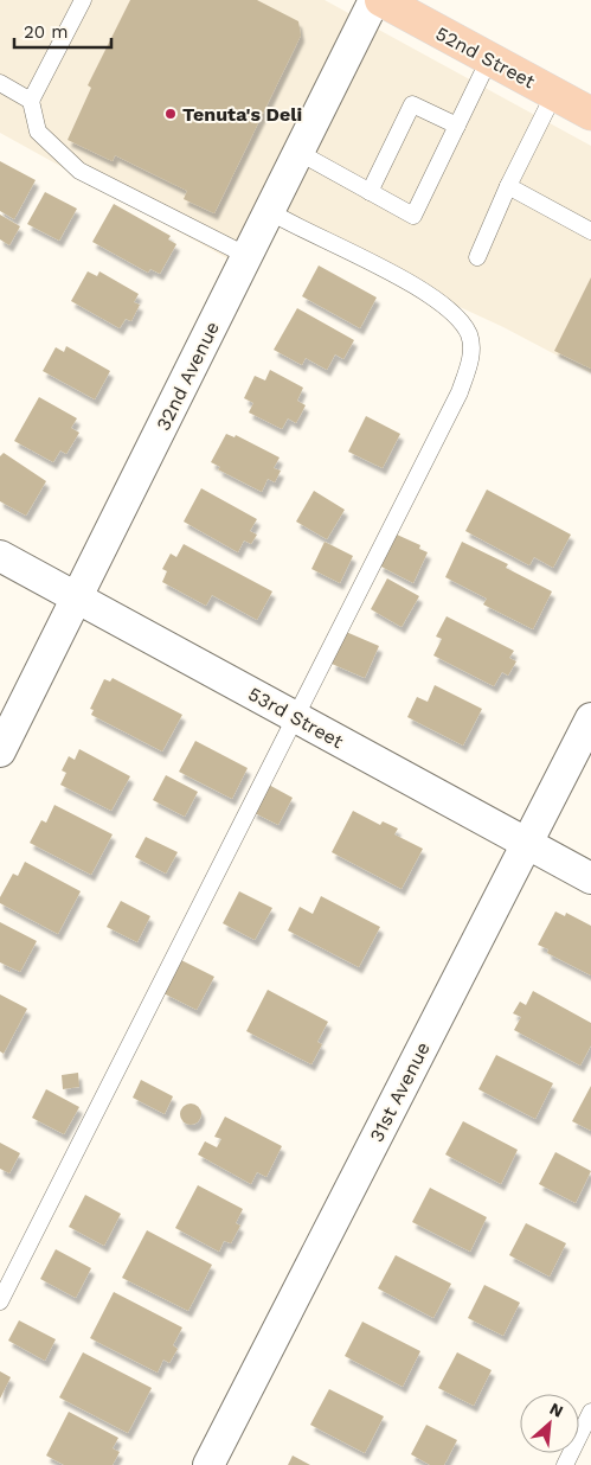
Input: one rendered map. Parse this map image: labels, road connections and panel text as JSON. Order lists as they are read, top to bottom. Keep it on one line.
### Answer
{"streets":{"main road":["52nd Street"],"street":["32nd Avenue","53rd Street","31st Avenue"]},"crossings":[["32nd Avenue","53rd Street"],["53rd Street","31st Avenue"]],"places":["Tenuta's Deli"],"scale_bar":"20 m","north":"top right"}
